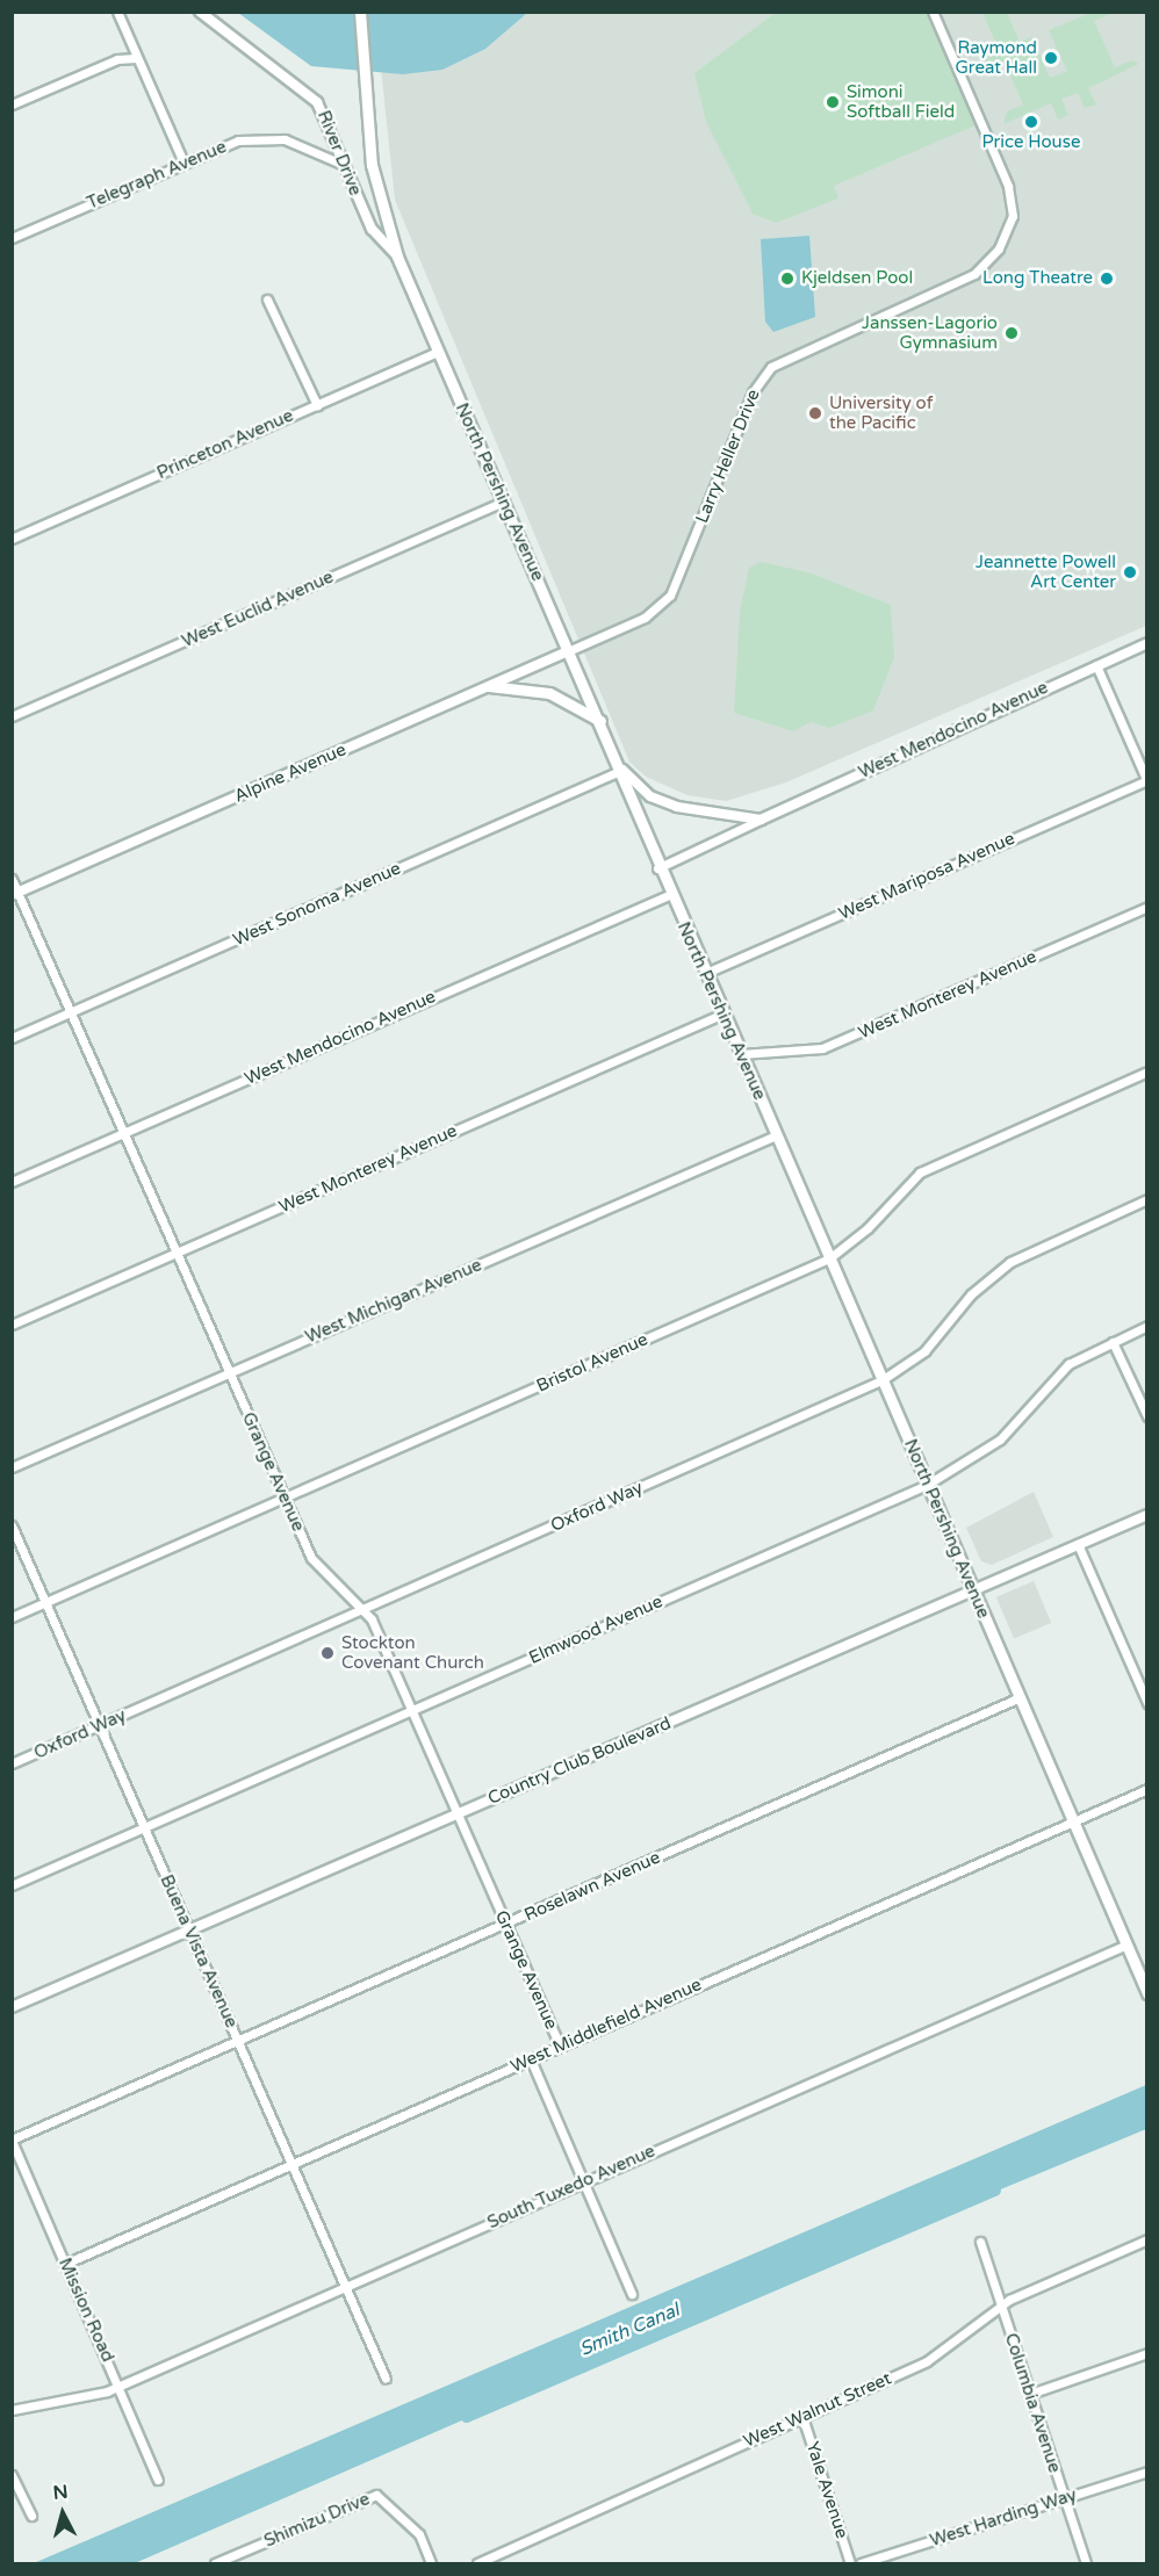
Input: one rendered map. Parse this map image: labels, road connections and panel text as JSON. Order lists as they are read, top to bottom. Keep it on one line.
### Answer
{"streets":{"main road":["North Pershing Avenue"],"street":["River Drive","Telegraph Avenue","Princeton Avenue","Larry Heller Drive","West Euclid Avenue","West Mendocino Avenue","Alpine Avenue","West Mariposa Avenue","West Sonoma Avenue","West Monterey Avenue","West Michigan Avenue","Bristol Avenue","Grange Avenue","Oxford Way","Elmwood Avenue","Country Club Boulevard","Roselawn Avenue","Buena Vista Avenue","West Middlefield Avenue","South Tuxedo Avenue","Mission Road","Columbia Avenue","West Walnut Street","Yale Avenue","West Harding Way","Shimizu Drive"]},"crossings":[["River Drive","Telegraph Avenue"],["River Drive","North Pershing Avenue"],["Princeton Avenue","North Pershing Avenue"],["Larry Heller Drive","North Pershing Avenue"],["Larry Heller Drive","Alpine Avenue"],["North Pershing Avenue","West Euclid Avenue"],["North Pershing Avenue","West Mendocino Avenue"],["North Pershing Avenue","Alpine Avenue"],["North Pershing Avenue","West Mariposa Avenue"],["North Pershing Avenue","West Sonoma Avenue"],["North Pershing Avenue","West Monterey Avenue"],["North Pershing Avenue","West Michigan Avenue"],["North Pershing Avenue","Bristol Avenue"],["North Pershing Avenue","Oxford Way"],["North Pershing Avenue","Elmwood Avenue"],["North Pershing Avenue","Country Club Boulevard"],["North Pershing Avenue","Roselawn Avenue"],["North Pershing Avenue","West Middlefield Avenue"],["North Pershing Avenue","South Tuxedo Avenue"],["West Mendocino Avenue","Grange Avenue"],["Alpine Avenue","Grange Avenue"],["West Sonoma Avenue","Grange Avenue"],["West Monterey Avenue","Grange Avenue"],["West Michigan Avenue","Grange Avenue"],["Bristol Avenue","Grange Avenue"],["Bristol Avenue","Buena Vista Avenue"],["Grange Avenue","Oxford Way"],["Grange Avenue","Elmwood Avenue"],["Grange Avenue","Country Club Boulevard"],["Grange Avenue","Roselawn Avenue"],["Grange Avenue","West Middlefield Avenue"],["Oxford Way","Buena Vista Avenue"],["Elmwood Avenue","Buena Vista Avenue"],["Country Club Boulevard","Buena Vista Avenue"],["Roselawn Avenue","Buena Vista Avenue"],["Roselawn Avenue","Mission Road"],["Buena Vista Avenue","West Middlefield Avenue"],["Buena Vista Avenue","South Tuxedo Avenue"],["West Middlefield Avenue","Mission Road"],["South Tuxedo Avenue","Mission Road"],["Columbia Avenue","West Walnut Street"],["Columbia Avenue","West Harding Way"],["West Walnut Street","Yale Avenue"]],"water":["Smith Canal"],"places":["Raymond Great Hall","Simoni Softball Field","Price House","Kjeldsen Pool","Long Theatre","Janssen-Lagorio Gymnasium","University of the Pacific","Jeannette Powell Art Center","Stockton Covenant Church"],"north":"top"}
